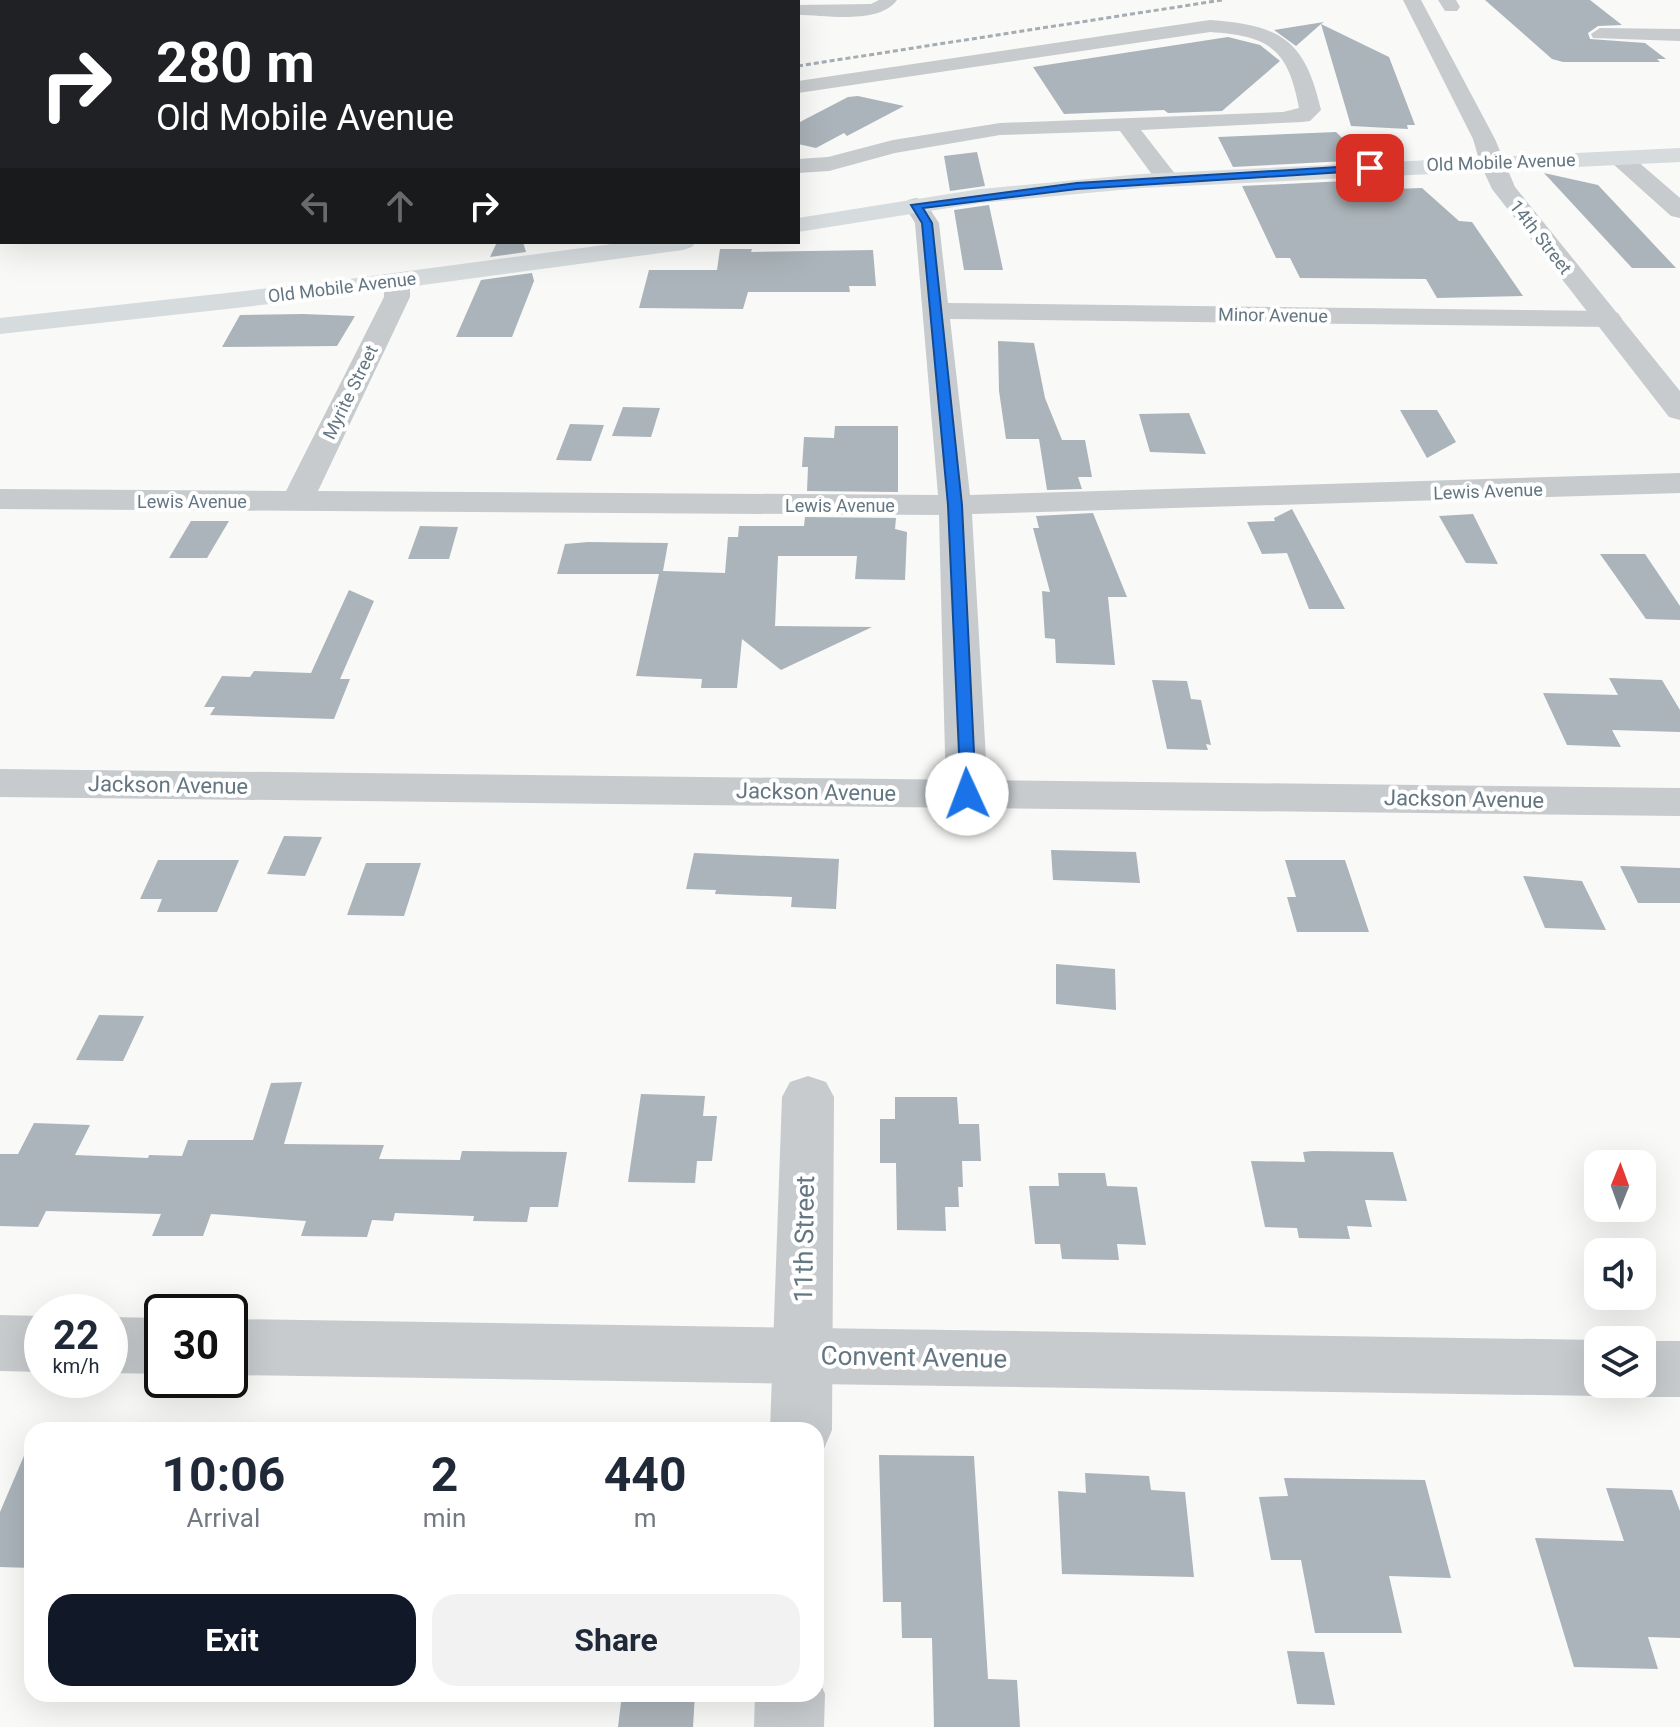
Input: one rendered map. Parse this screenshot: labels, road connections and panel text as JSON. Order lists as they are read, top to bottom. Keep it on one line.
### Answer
{"streets":{"main road":["Old Mobile Avenue"],"street":["14th Street","Minor Avenue","Myrite Street","Lewis Avenue","Jackson Avenue","11th Street","Convent Avenue"]},"crossings":[["Old Mobile Avenue","14th Street"],["Old Mobile Avenue","Myrite Street"],["14th Street","Minor Avenue"],["Myrite Street","Lewis Avenue"],["11th Street","Convent Avenue"]],"north":"top","page":{"turn":["280 m","Old Mobile Avenue"],"speed":"22 km/h","limit":"30","eta":["10:06","Arrival","2","min","440","m"],"buttons":["Exit","Share"]}}
